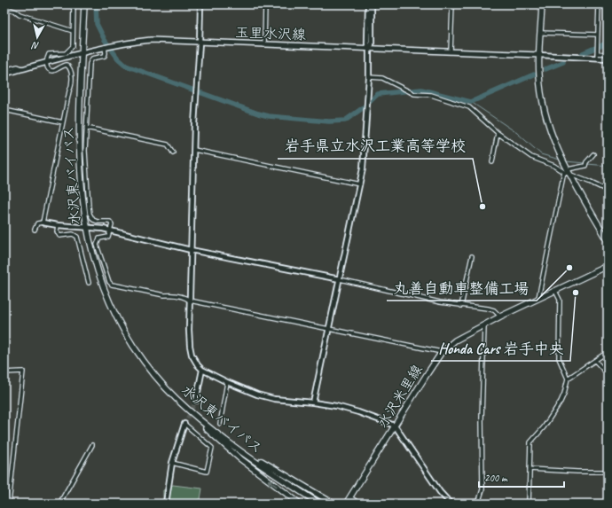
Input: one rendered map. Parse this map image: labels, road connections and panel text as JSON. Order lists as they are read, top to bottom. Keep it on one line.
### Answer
{"streets":{"main road":["玉里水沢線","水沢東バイパス","水沢米里線"]},"crossings":[["玉里水沢線","水沢東バイパス"]],"places":["岩手県立水沢工業高等学校","丸善自動車整備工場","Honda Cars 岩手中央"],"scale_bar":"200 m","north":"bottom"}
